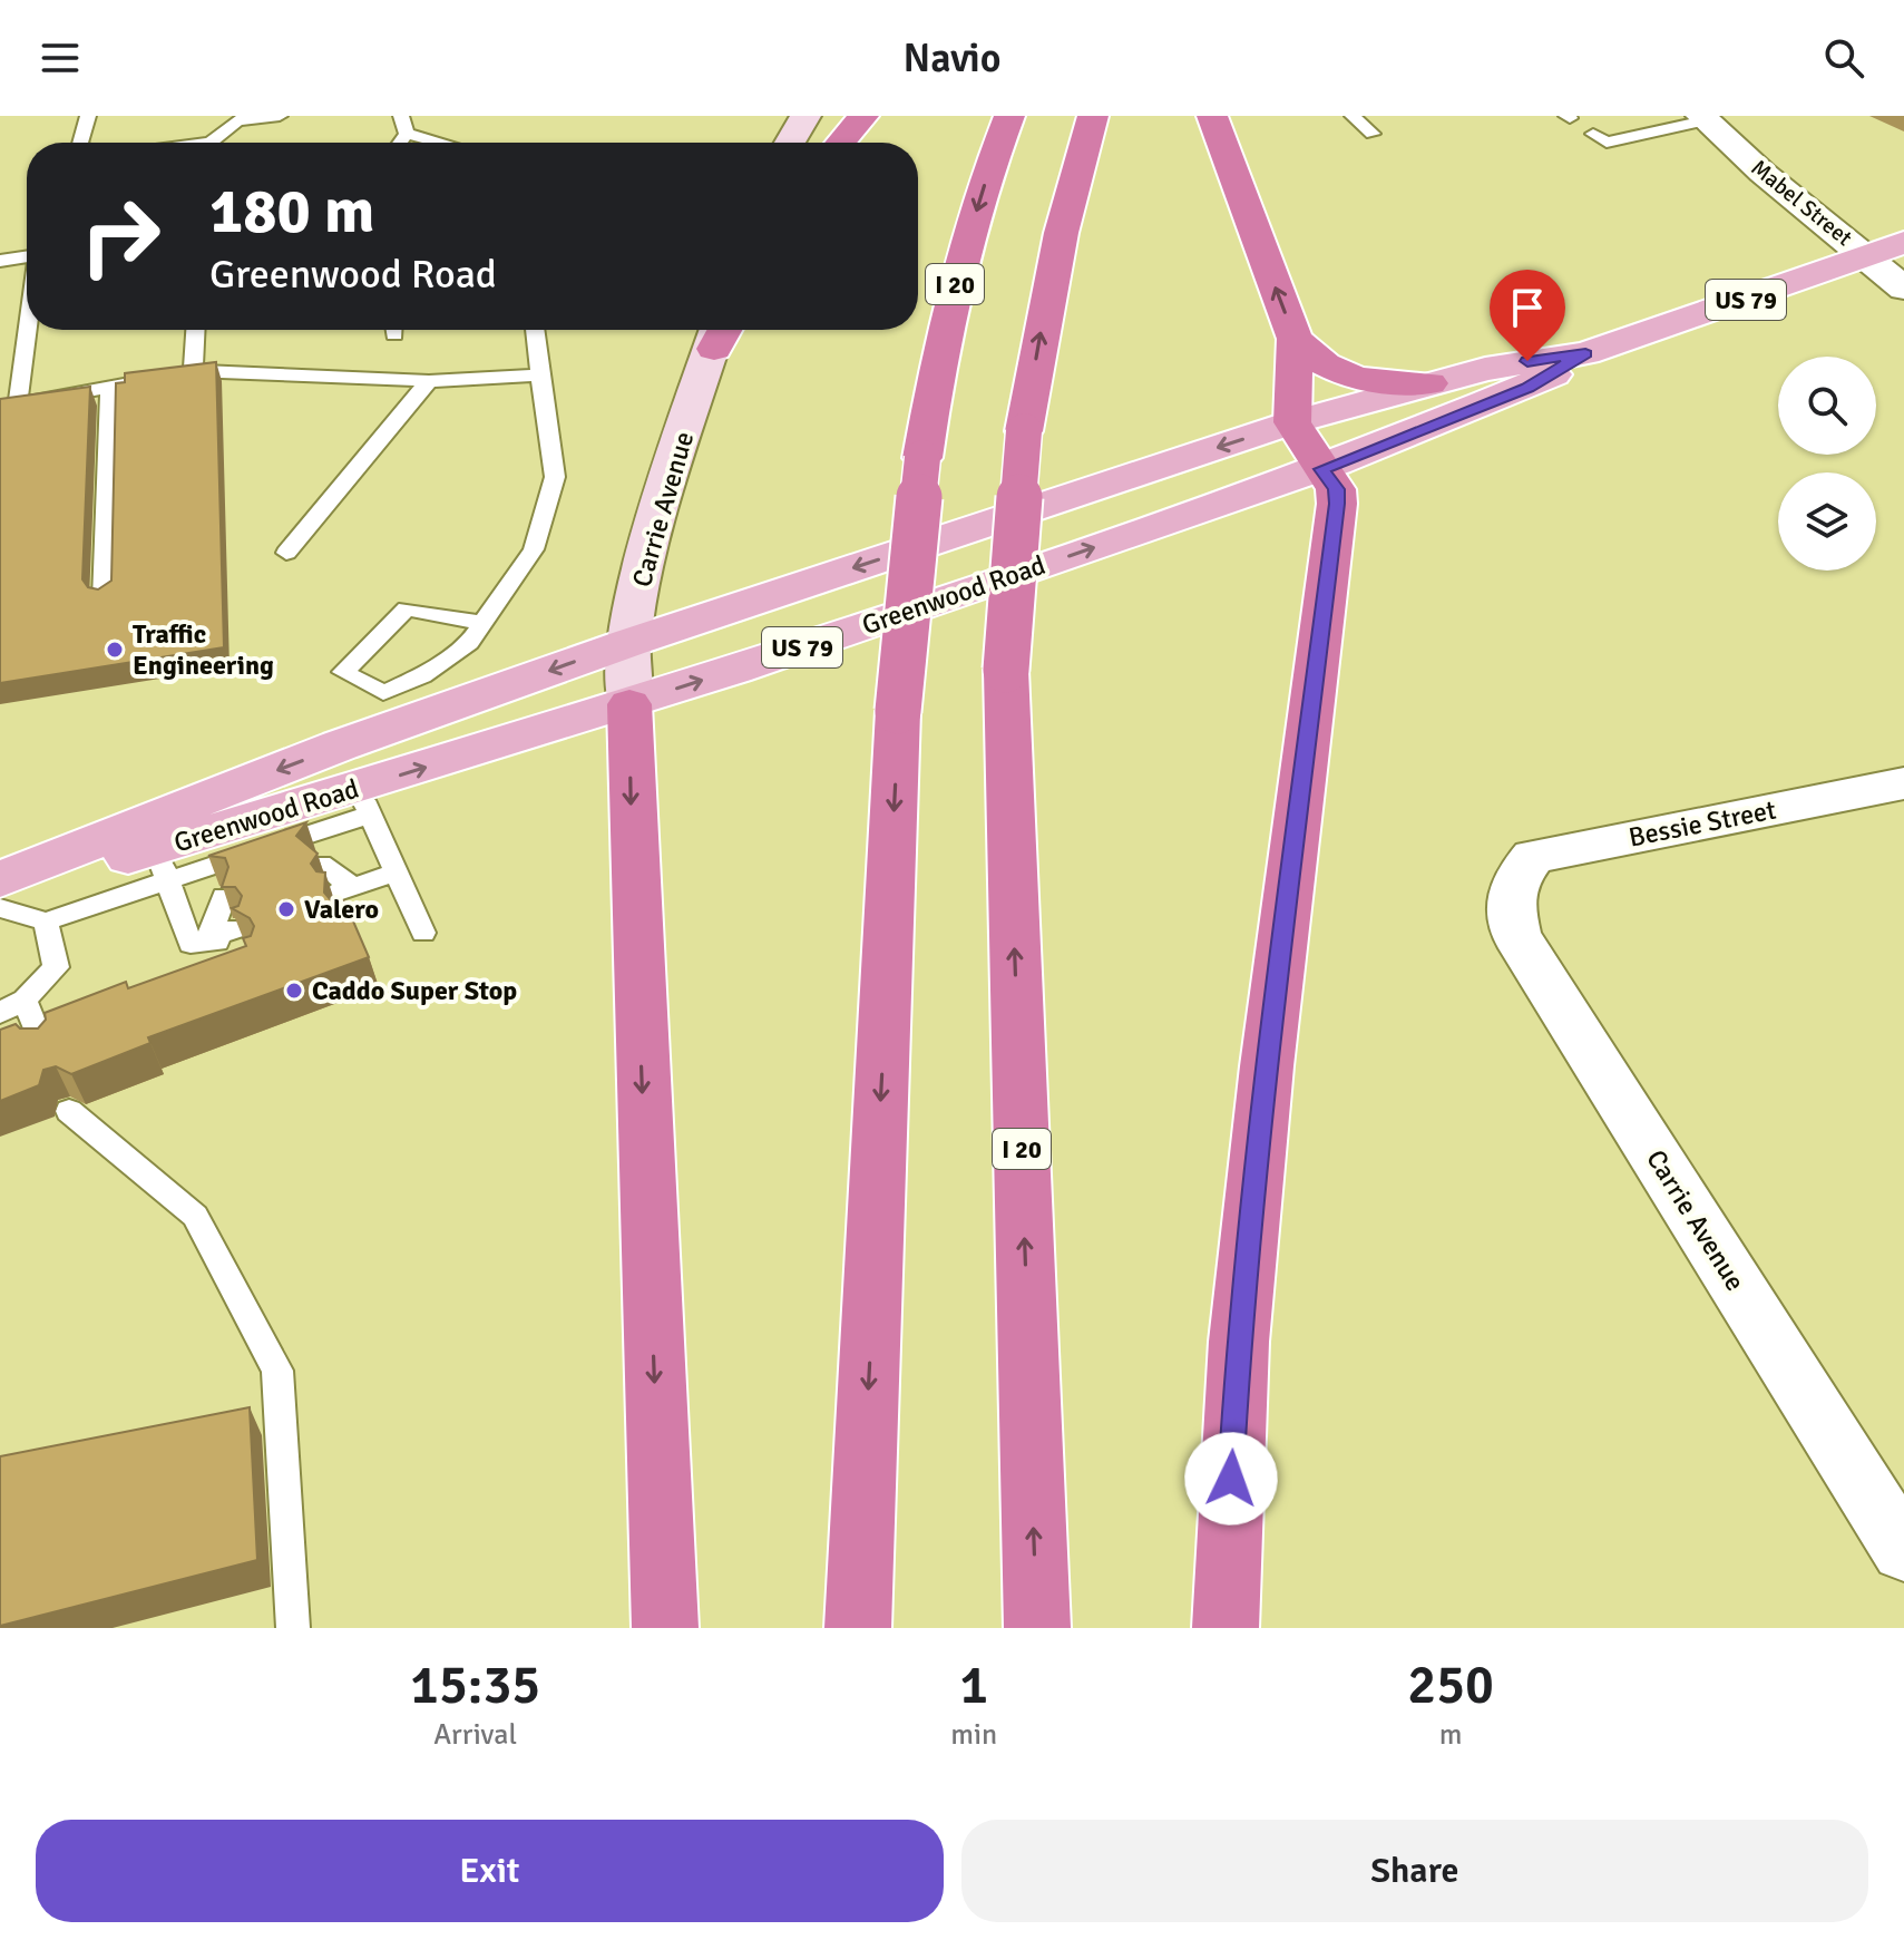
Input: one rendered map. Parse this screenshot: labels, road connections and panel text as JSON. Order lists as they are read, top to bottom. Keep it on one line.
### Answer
{"streets":{"highway":["I 20"],"main road":["US 79","Carrie Avenue","Greenwood Road"],"street":["Mabel Street","Bessie Street"]},"crossings":[["Mabel Street","Greenwood Road"],["Carrie Avenue","Greenwood Road"],["Carrie Avenue","Bessie Street"]],"places":["Traffic Engineering","Valero","Caddo Super Stop"],"page":{"header":"Navio","turn":["180 m","Greenwood Road"],"eta":["15:35","Arrival","1","min","250","m"],"buttons":["Exit","Share"]}}
